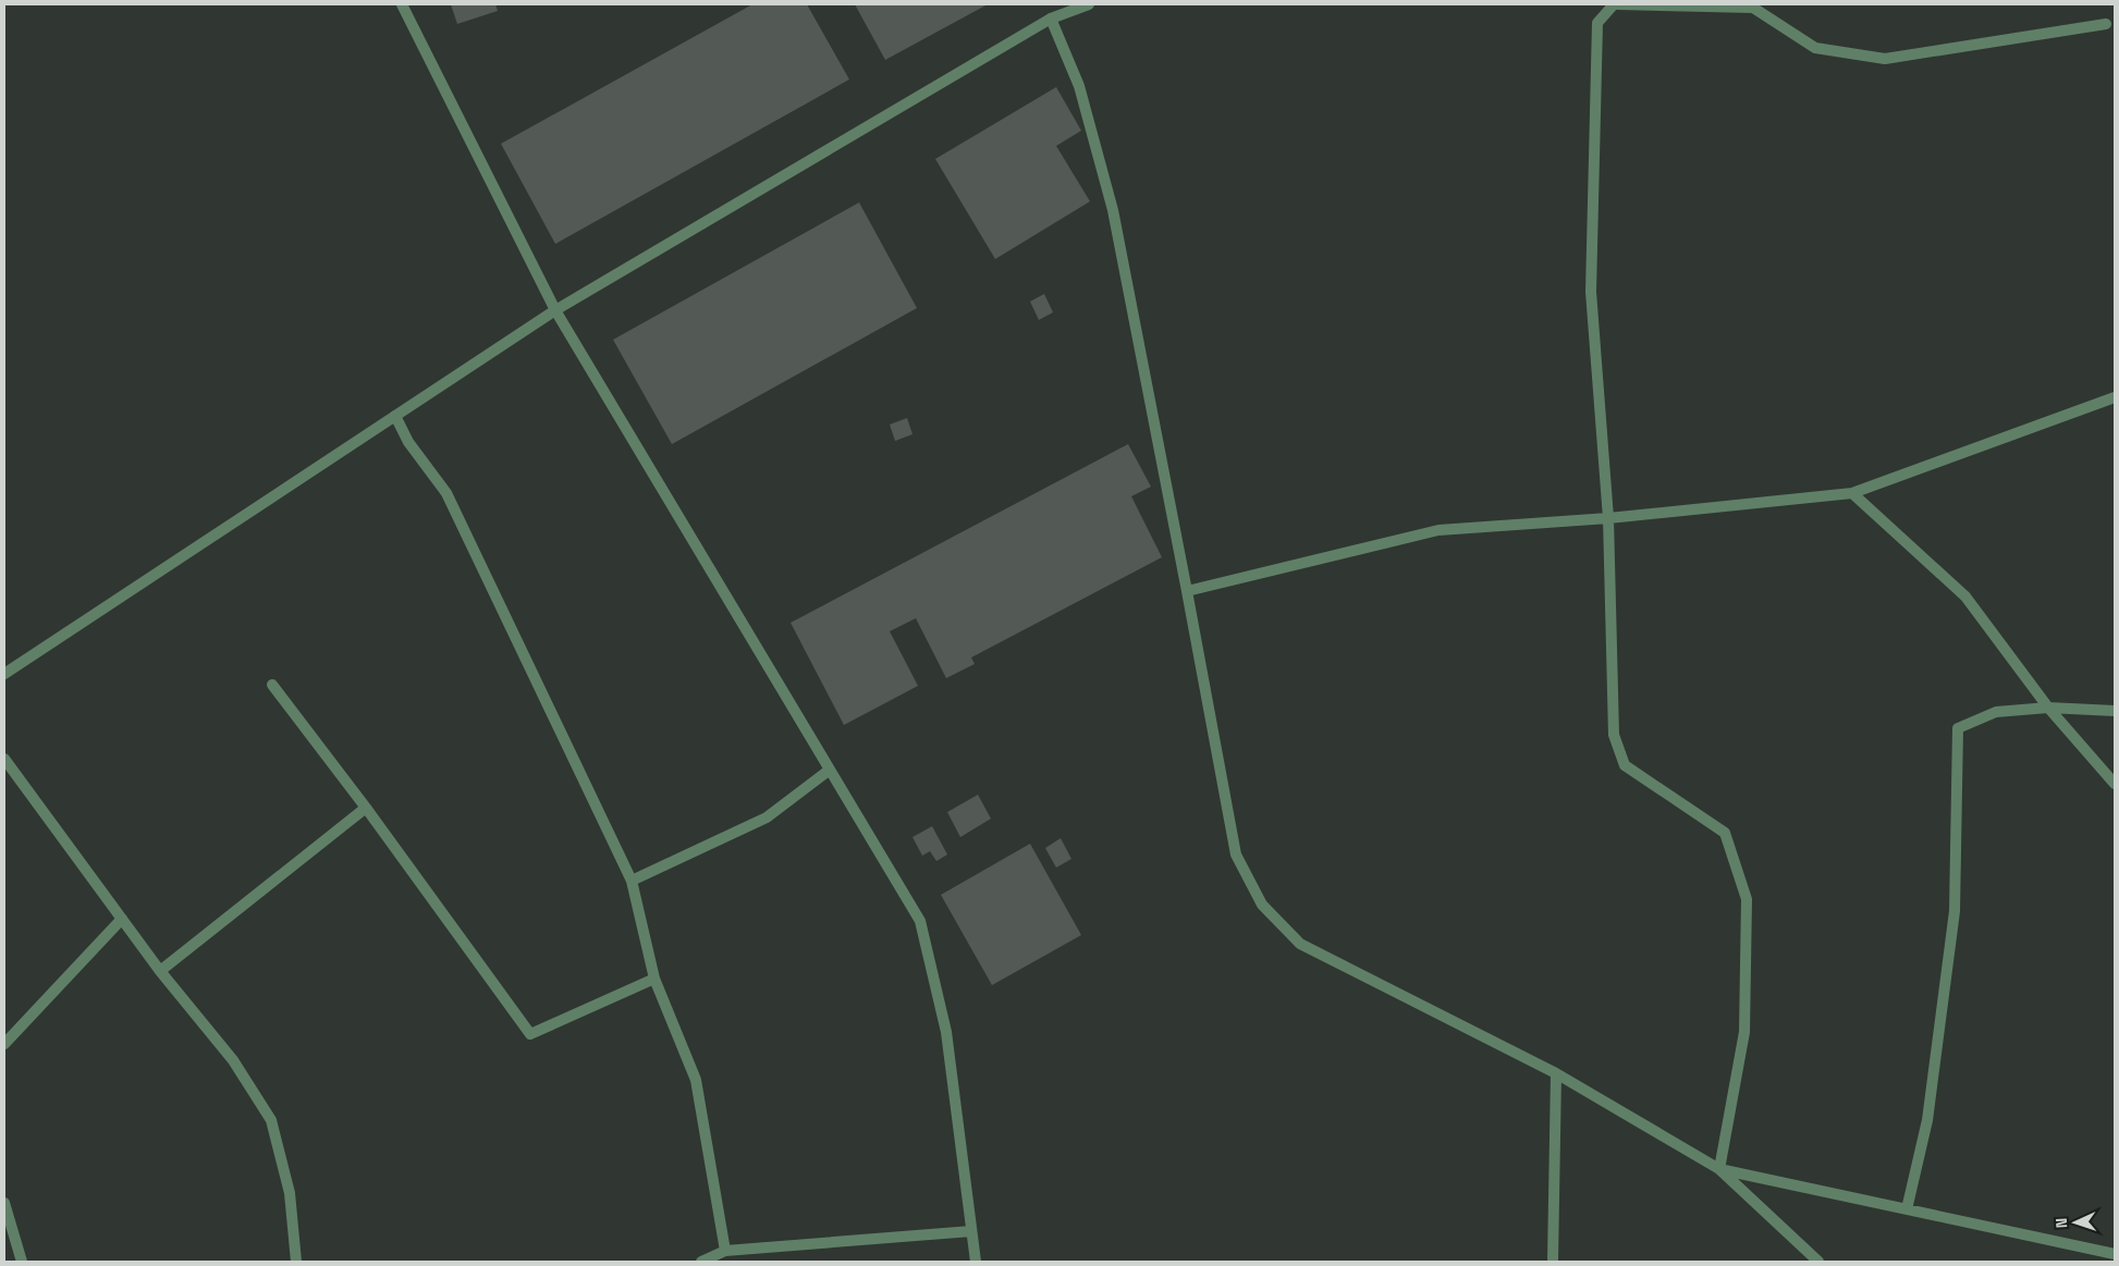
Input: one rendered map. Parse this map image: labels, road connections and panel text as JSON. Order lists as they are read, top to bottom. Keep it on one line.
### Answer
{"north":"left"}
